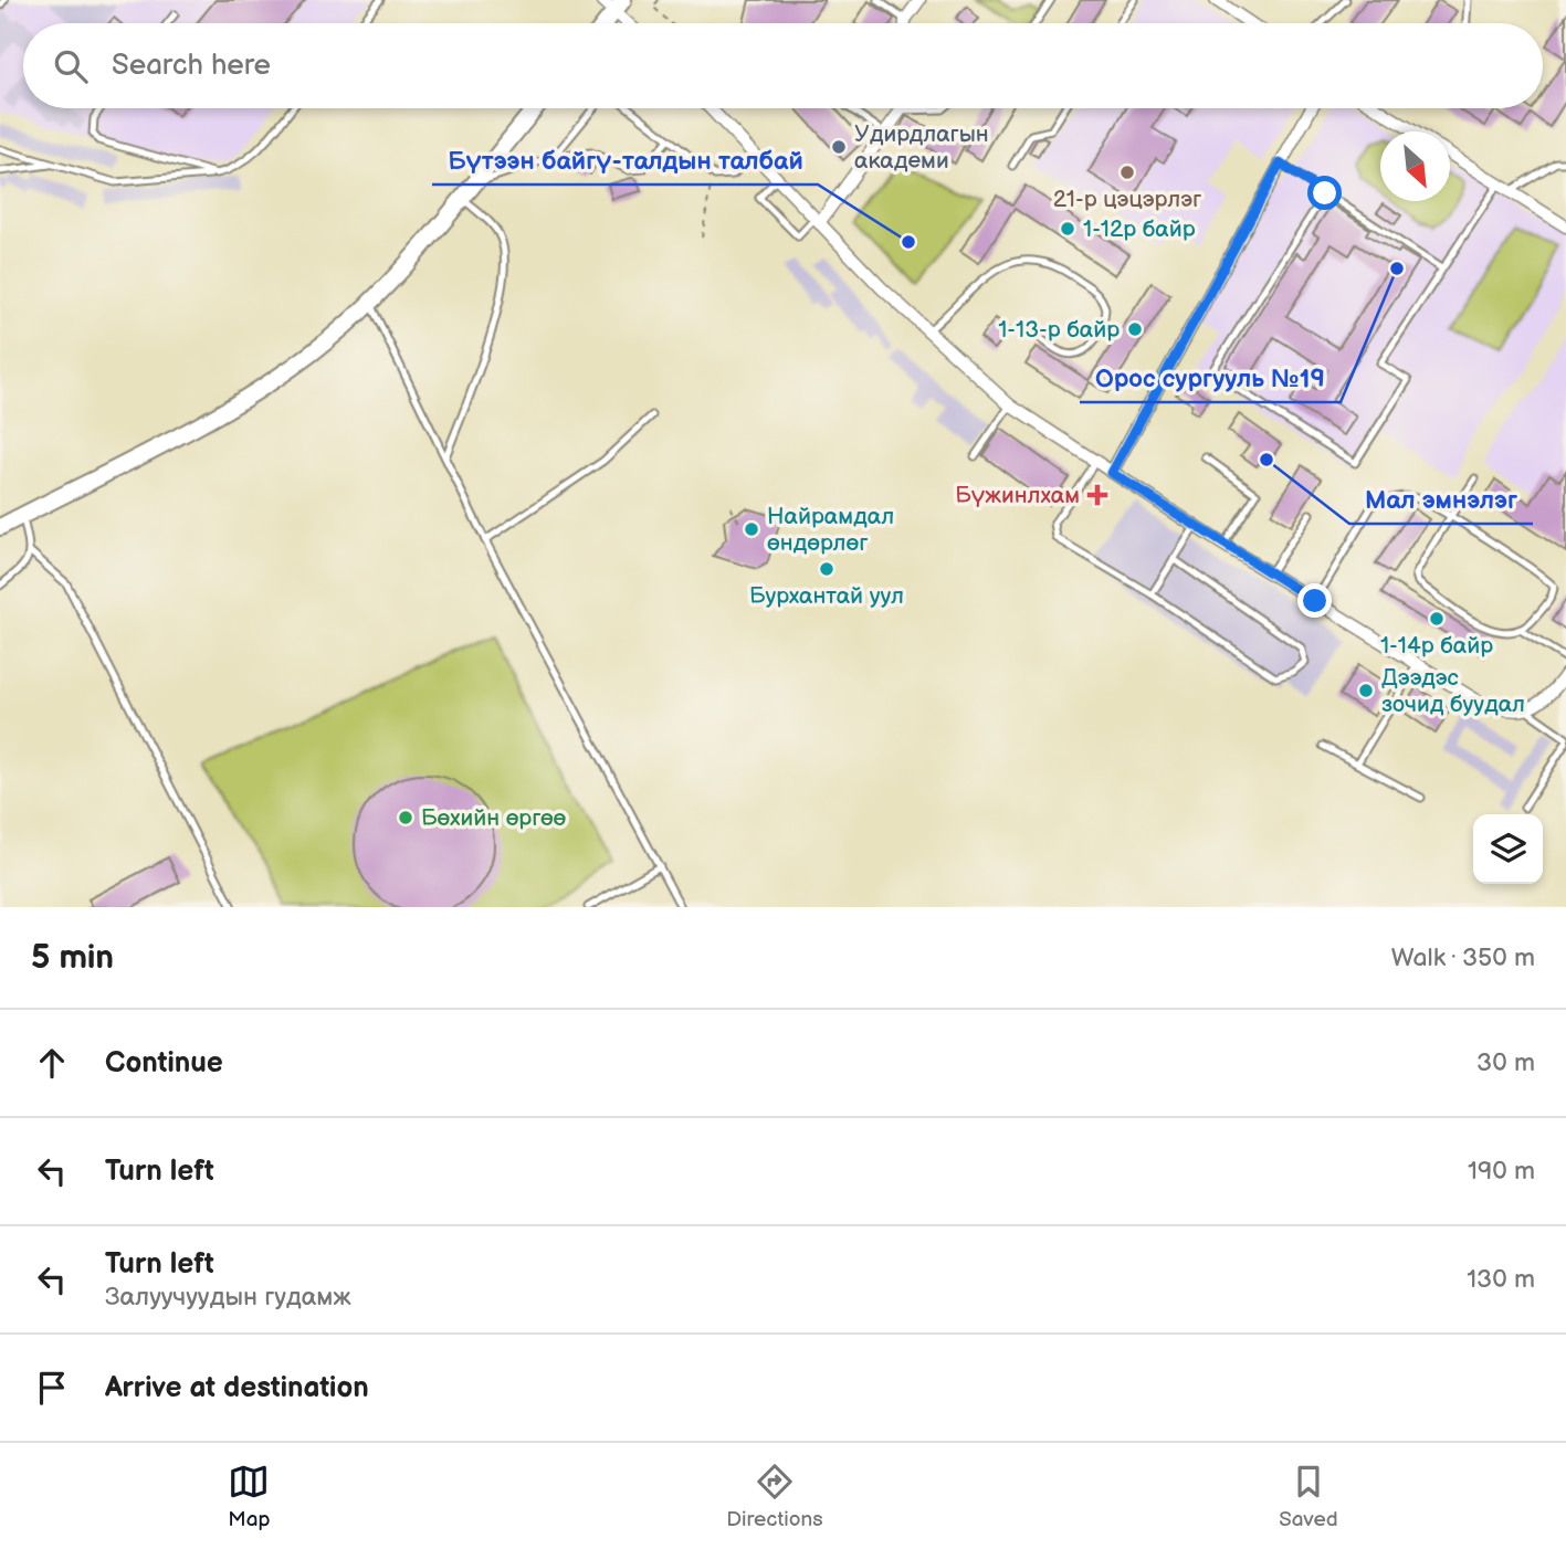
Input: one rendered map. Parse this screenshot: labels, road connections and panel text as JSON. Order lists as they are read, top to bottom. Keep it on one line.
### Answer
{"places":{"other":["Удирдлагын академи","21-р цэцэрлэг","1-12р байр","Бүтээн байгү-талдын талбай","Орос сургууль №19","1-13-р байр","Мал эмнэлэг","Найрамдал өндөрлөг","Бурхантай уул","1-14р байр","Дээдэс зочид буудал","Бөхийн өргөө"],"health":["Бүжинлхам"]},"north":"bottom right","page":{"search":"Search here","heading":["5 min","Walk · 350 m"],"list":[["Continue","30 m"],["Turn left","190 m"],["Turn left","Залуучуудын гудамж","130 m"],"Arrive at destination"],"nav":["Map","Directions","Saved"]}}
